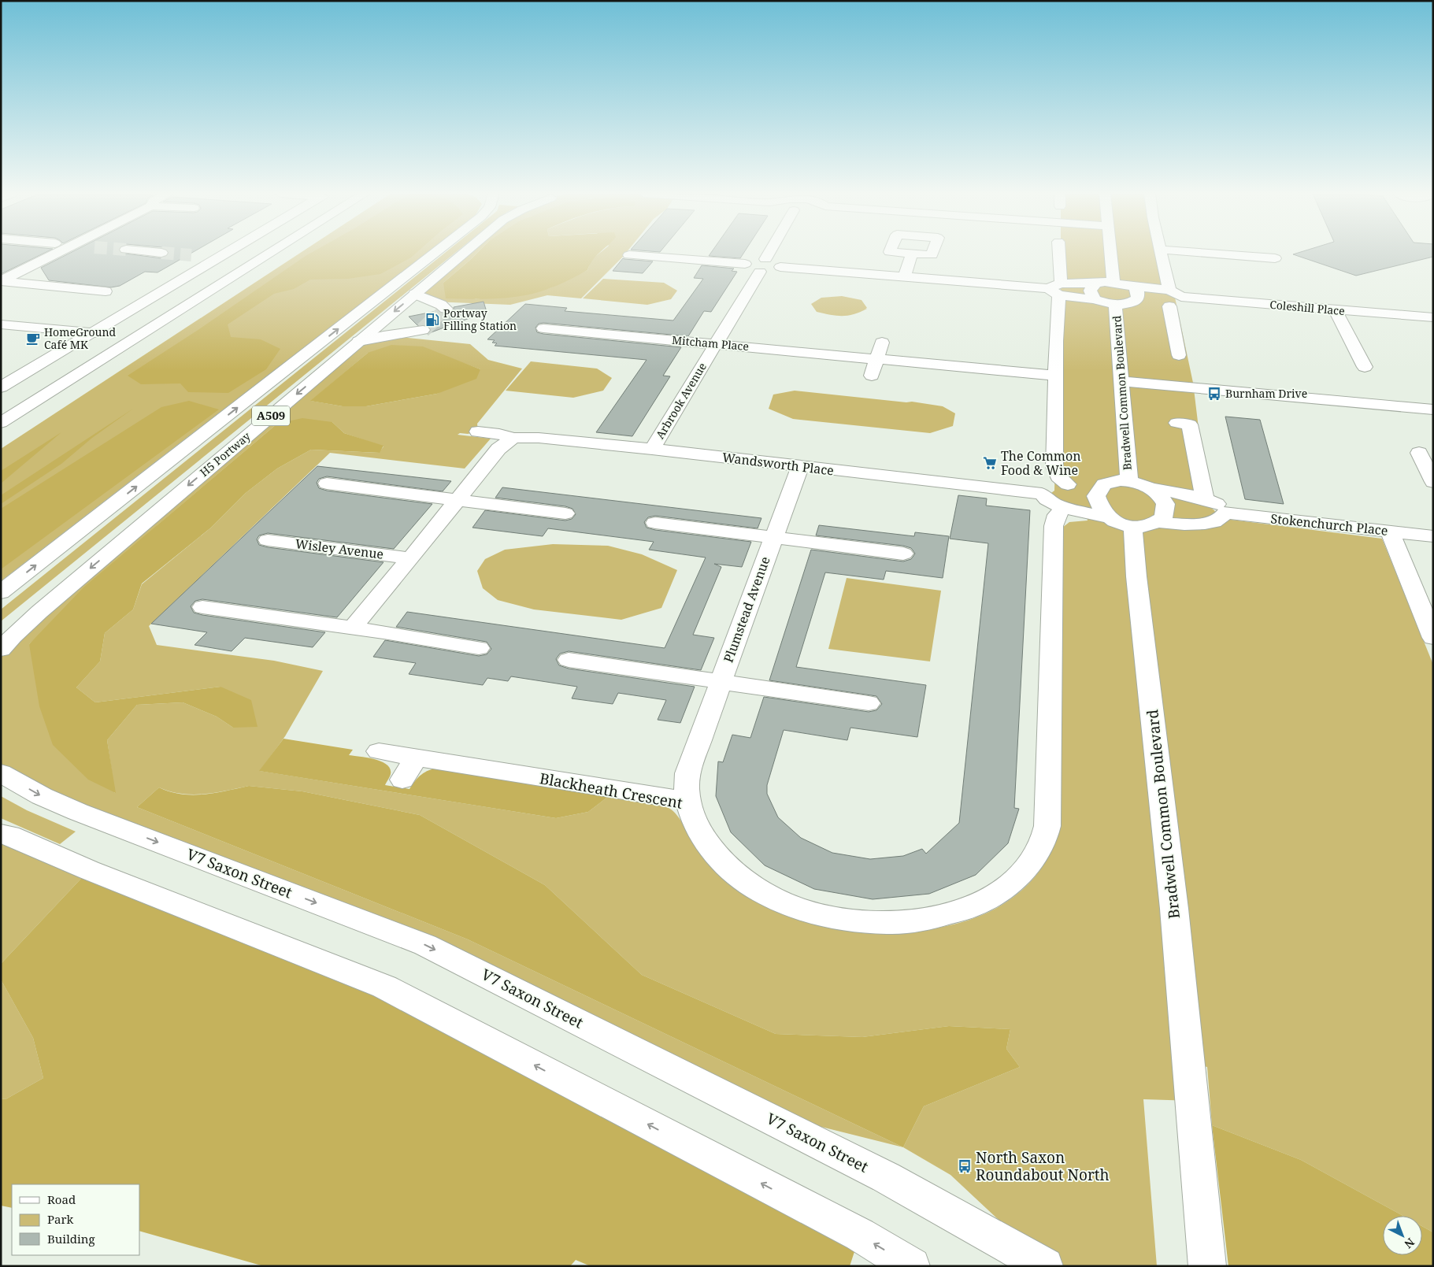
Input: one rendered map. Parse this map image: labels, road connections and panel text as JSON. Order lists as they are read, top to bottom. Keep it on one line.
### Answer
{"streets":{"street":["Coleshill Place","Mitcham Place","Bradwell Common Boulevard","Arbrook Avenue","A509","H5 Portway","Wandsworth Place","Stokenchurch Place","Wisley Avenue","Plumstead Avenue","Blackheath Crescent","V7 Saxon Street"]},"crossings":[["Coleshill Place","Bradwell Common Boulevard"],["Mitcham Place","Arbrook Avenue"],["Bradwell Common Boulevard","Wandsworth Place"],["Bradwell Common Boulevard","Stokenchurch Place"],["Arbrook Avenue","Wandsworth Place"],["Wandsworth Place","Stokenchurch Place"],["Wandsworth Place","Wisley Avenue"],["Wandsworth Place","Plumstead Avenue"],["Wandsworth Place","Blackheath Crescent"],["Plumstead Avenue","Blackheath Crescent"]],"places":{"fuel station":["Portway Filling Station"],"cafe":["HomeGround Café MK"],"bus stop":["Burnham Drive","North Saxon Roundabout North"],"supermarket":["The Common Food & Wine"]},"legend":["Road","Park","Building"],"north":"bottom right"}
